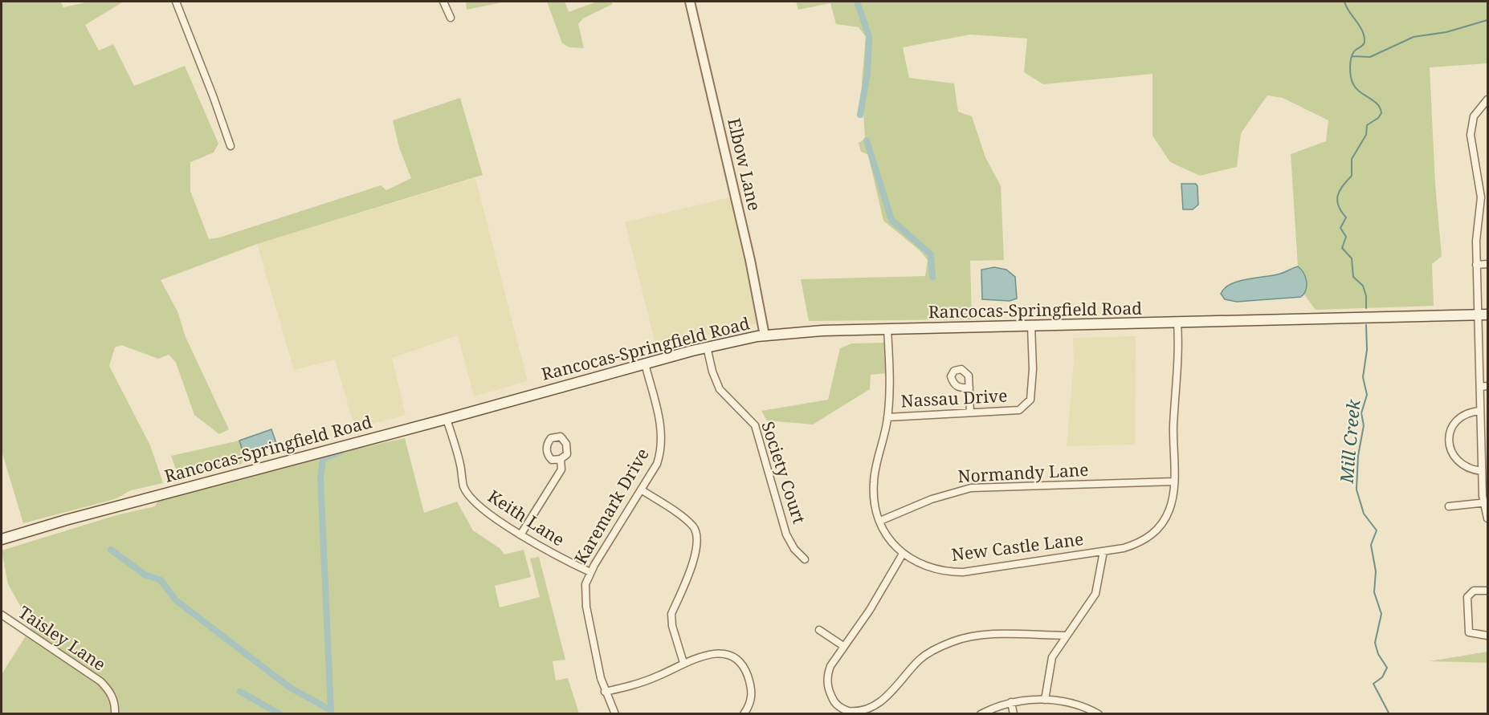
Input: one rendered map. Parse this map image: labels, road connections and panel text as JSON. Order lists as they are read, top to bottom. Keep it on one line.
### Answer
{"streets":{"main road":["Rancocas-Springfield Road"],"street":["Elbow Lane","Nassau Drive","Society Court","Normandy Lane","Karemark Drive","Keith Lane","New Castle Lane","Taisley Lane"]},"crossings":[["Elbow Lane","Rancocas-Springfield Road"],["Rancocas-Springfield Road","Nassau Drive"],["Rancocas-Springfield Road","Society Court"],["Rancocas-Springfield Road","Karemark Drive"],["Rancocas-Springfield Road","Keith Lane"],["Rancocas-Springfield Road","New Castle Lane"],["Nassau Drive","New Castle Lane"],["Normandy Lane","New Castle Lane"],["Karemark Drive","Keith Lane"]],"water":["Mill Creek"]}
